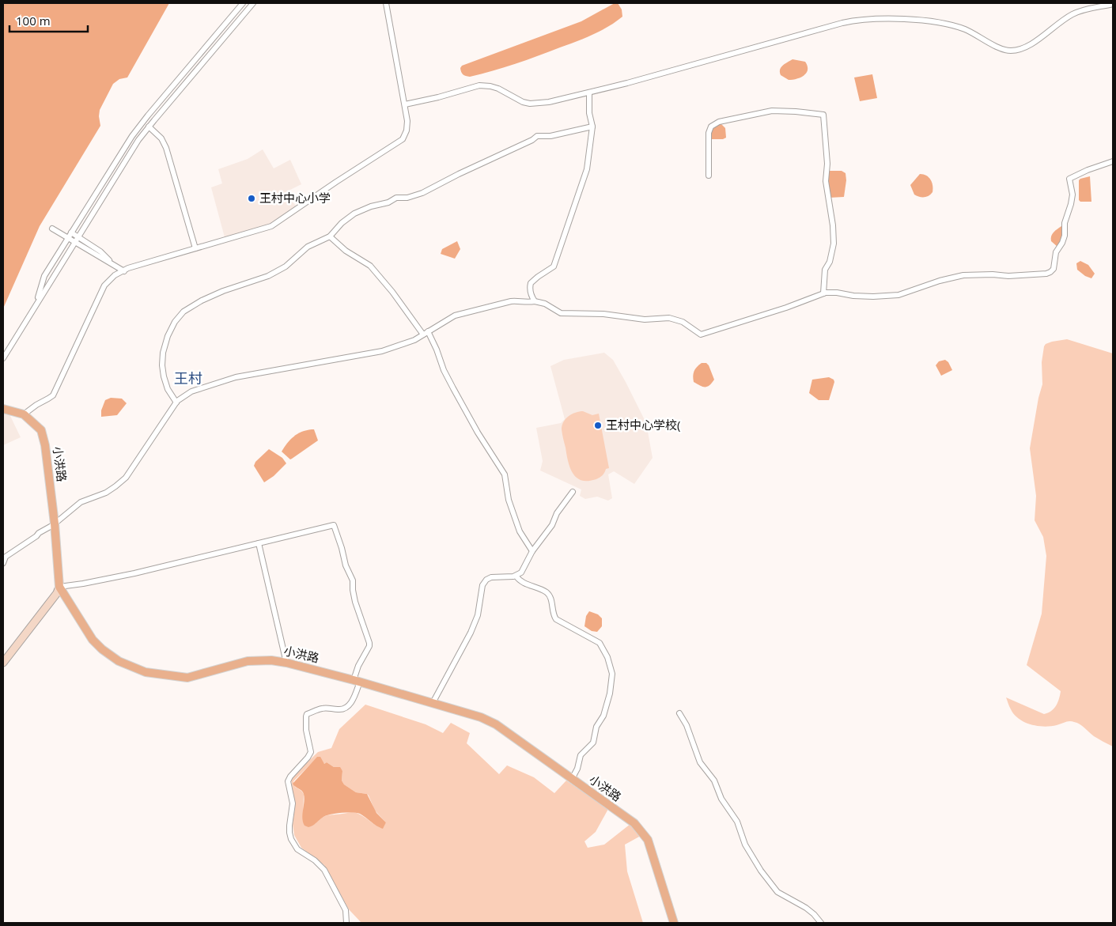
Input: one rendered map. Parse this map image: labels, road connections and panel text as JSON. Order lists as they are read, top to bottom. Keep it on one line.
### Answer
{"streets":{"main road":["小洪路"]},"districts":["王村"],"places":["王村中心小学","王村中心学校("],"scale_bar":"100 m"}
